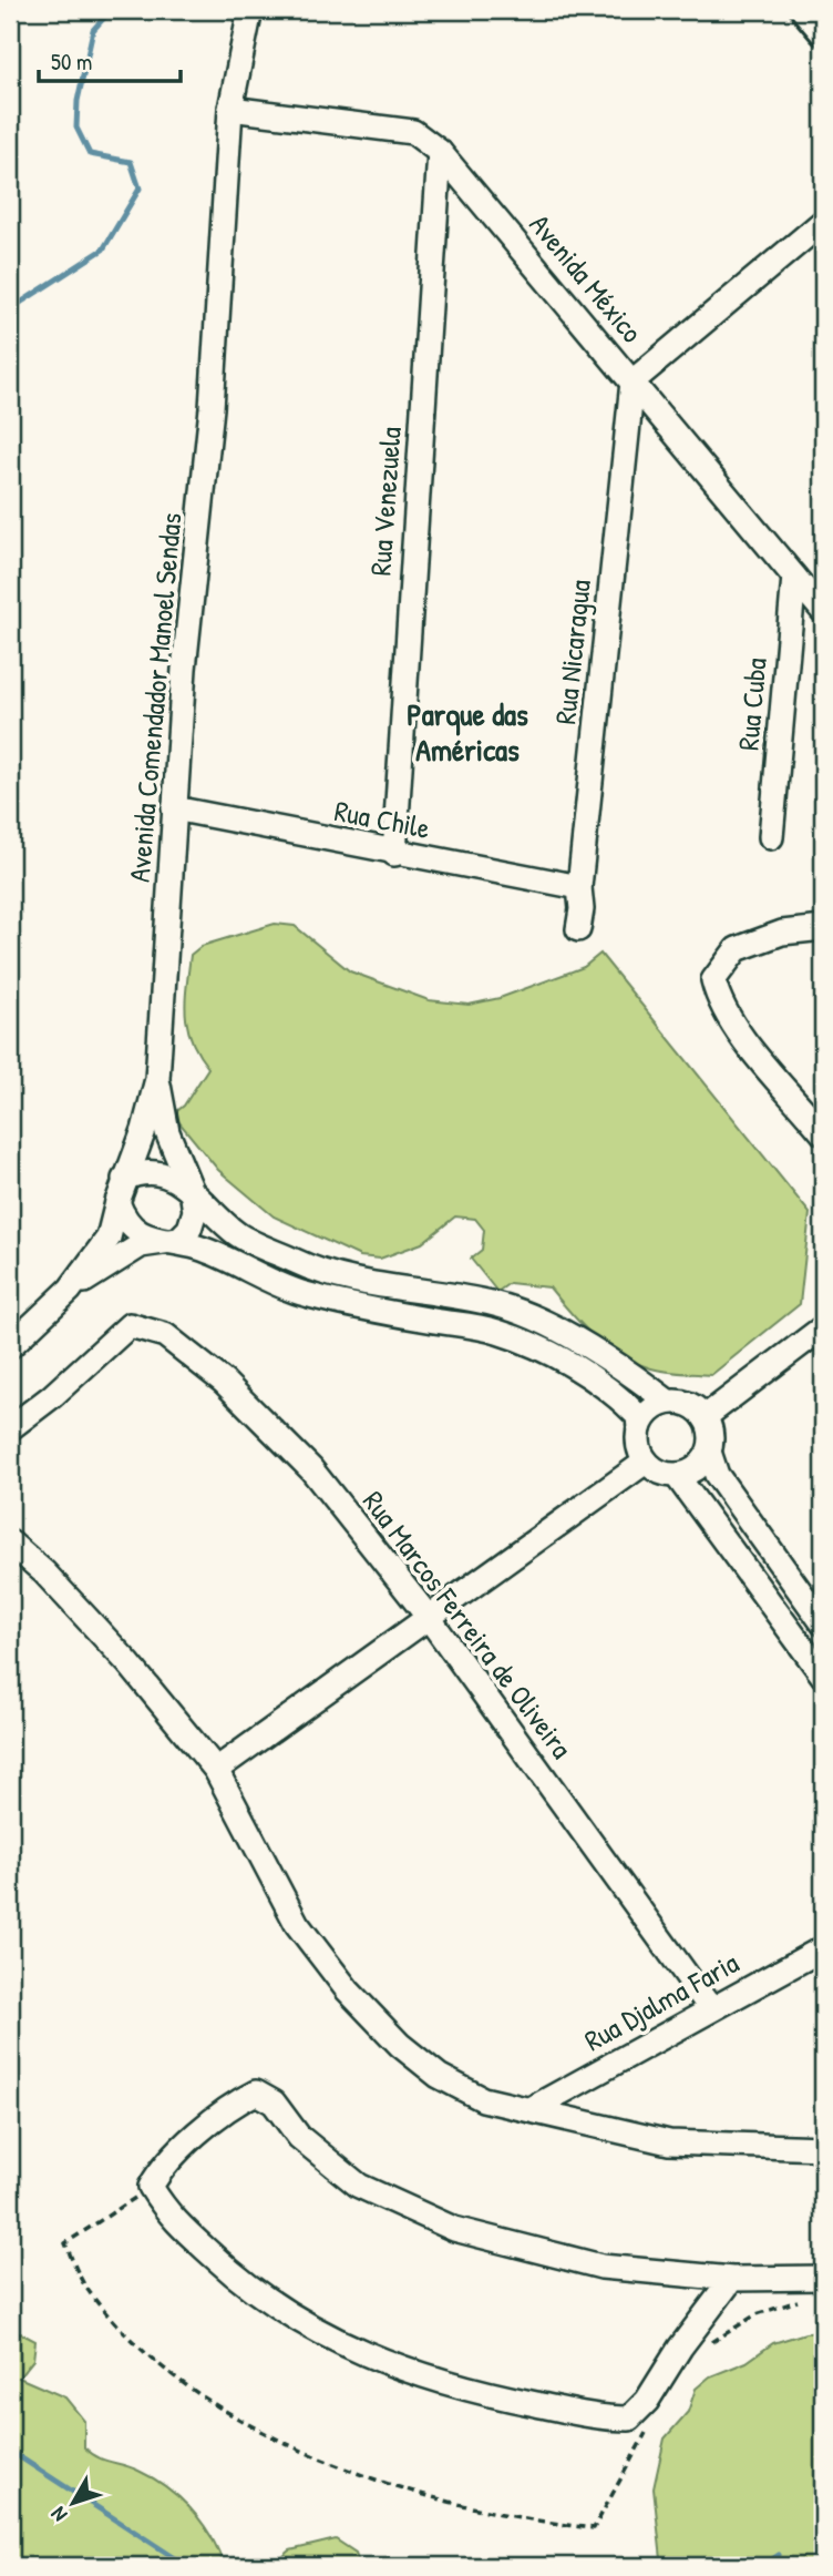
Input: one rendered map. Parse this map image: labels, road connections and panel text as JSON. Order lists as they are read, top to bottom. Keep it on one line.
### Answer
{"streets":{"street":["Avenida México","Rua Venezuela","Rua Nicaragua","Avenida Comendador Manoel Sendas","Rua Cuba","Rua Chile","Rua Marcos Ferreira de Oliveira","Rua Djalma Faria"]},"crossings":[["Avenida México","Rua Venezuela"],["Avenida México","Rua Nicaragua"],["Avenida México","Avenida Comendador Manoel Sendas"],["Avenida México","Rua Cuba"],["Rua Venezuela","Rua Chile"],["Rua Nicaragua","Rua Chile"],["Avenida Comendador Manoel Sendas","Rua Chile"],["Rua Marcos Ferreira de Oliveira","Rua Djalma Faria"]],"districts":["Parque das Américas"],"scale_bar":"50 m","north":"bottom left"}
